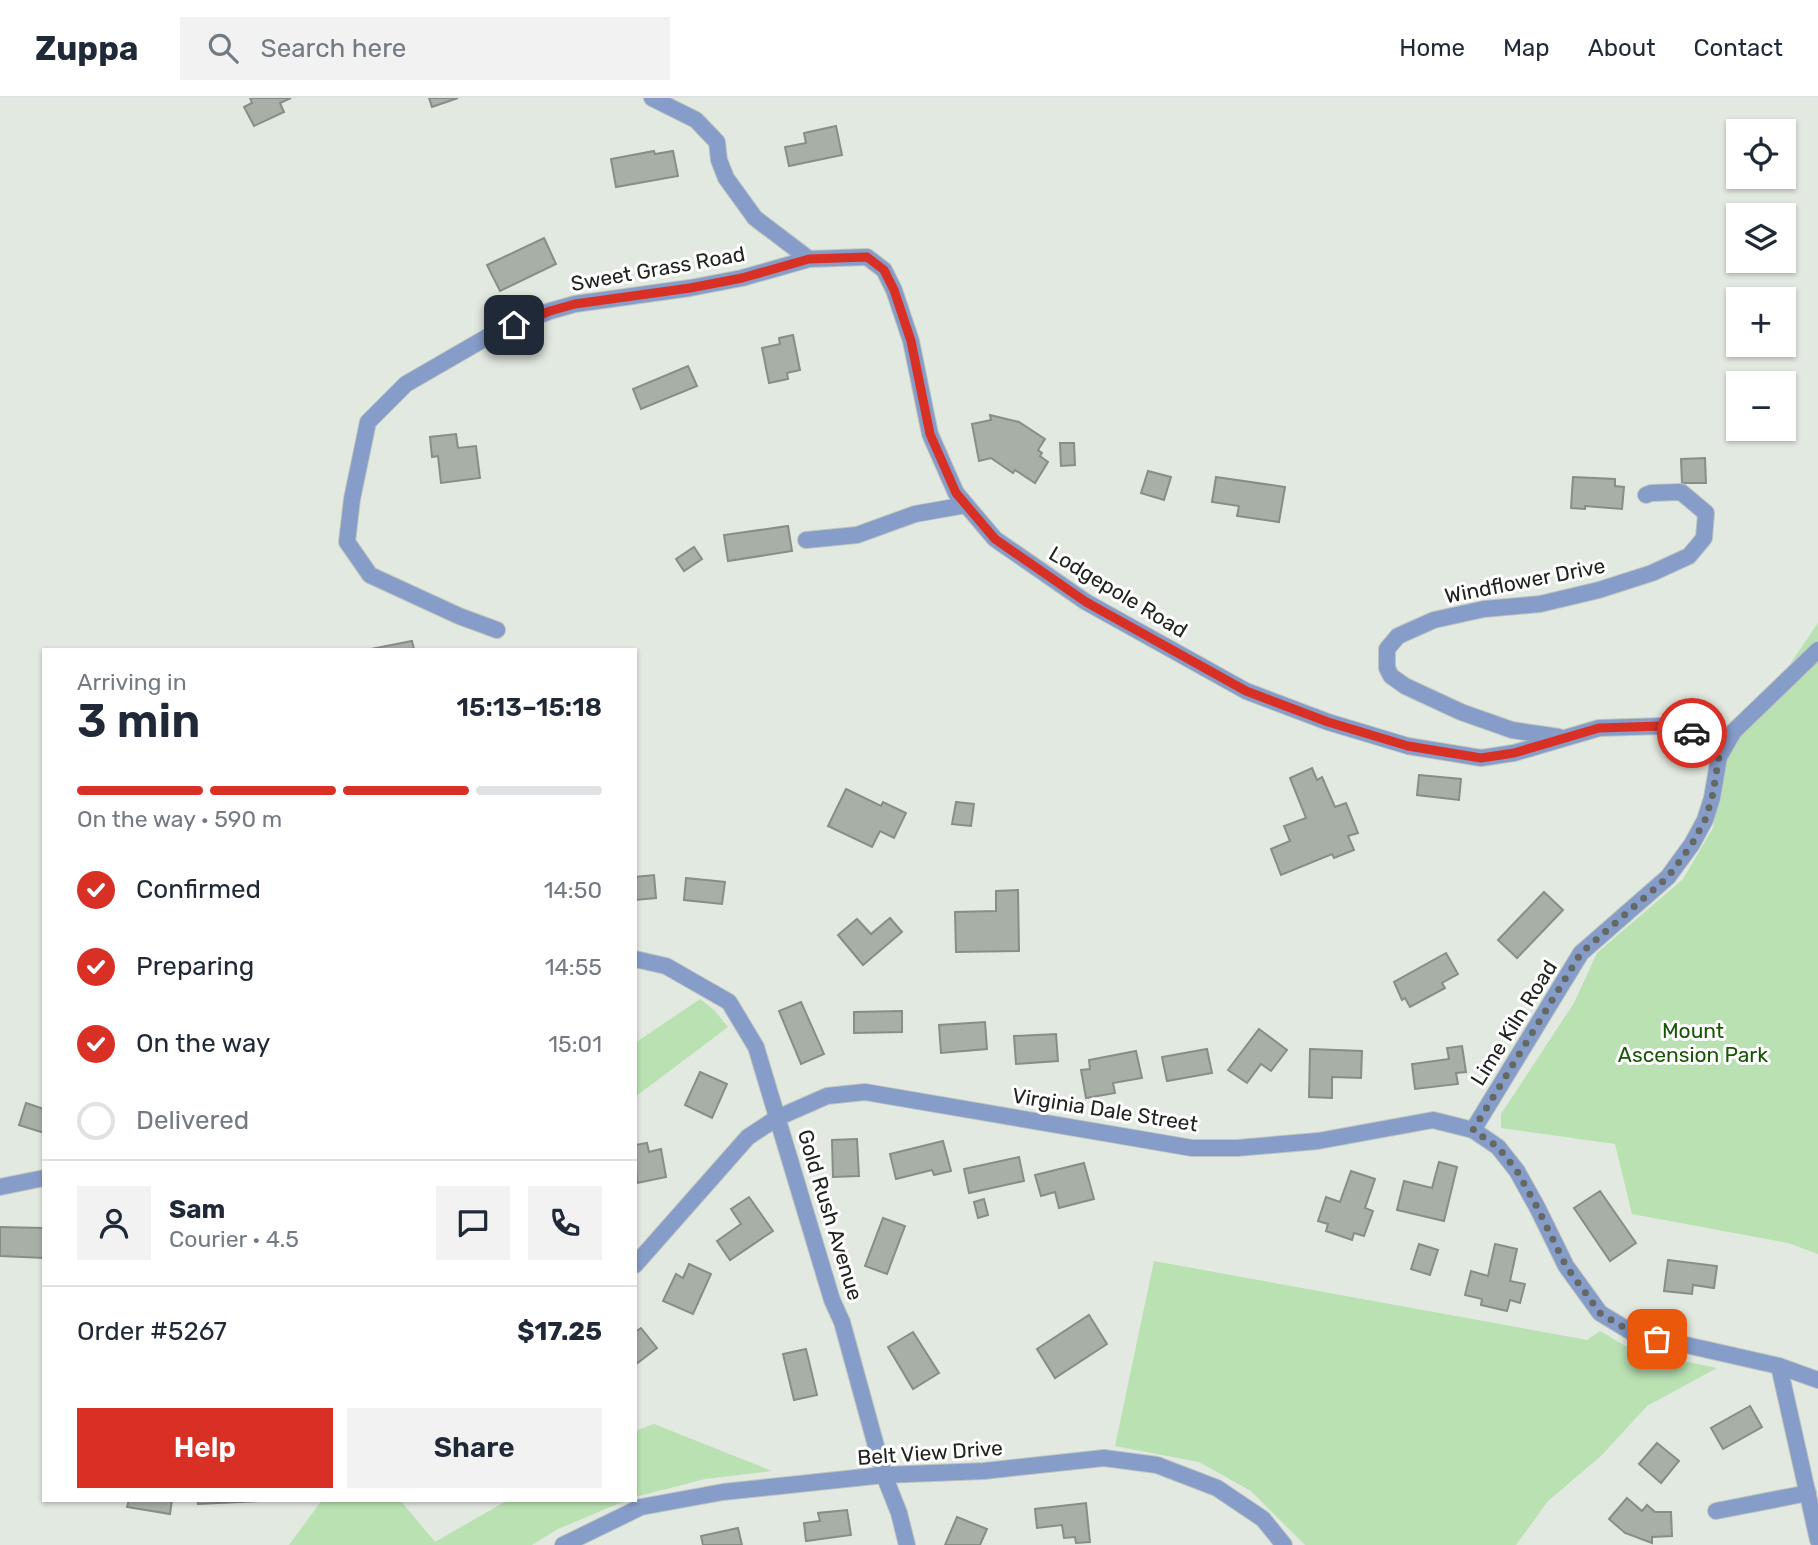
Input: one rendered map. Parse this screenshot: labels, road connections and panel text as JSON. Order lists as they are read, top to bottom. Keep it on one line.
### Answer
{"streets":{"street":["Sweet Grass Road","Windflower Drive","Lodgepole Road","Lime Kiln Road","Virginia Dale Street","Gold Rush Avenue","Belt View Drive"]},"crossings":[["Sweet Grass Road","Lodgepole Road"],["Windflower Drive","Lodgepole Road"],["Lodgepole Road","Lime Kiln Road"],["Lime Kiln Road","Virginia Dale Street"],["Virginia Dale Street","Gold Rush Avenue"],["Gold Rush Avenue","Belt View Drive"]],"parks":["Mount Ascension Park"],"page":{"header":"Zuppa","search":"Search here","nav":["Home","Map","About","Contact"],"map_buttons":["+","−"],"heading":["3 min","Arriving in","15:13–15:18"],"panel":["Sam","Courier · 4.5","Order #5267","$17.25"],"bar":"On the way · 590 m","list":[["Confirmed","14:50"],["Preparing","14:55"],["On the way","15:01"],"Delivered"],"buttons":["Help","Share"]}}
